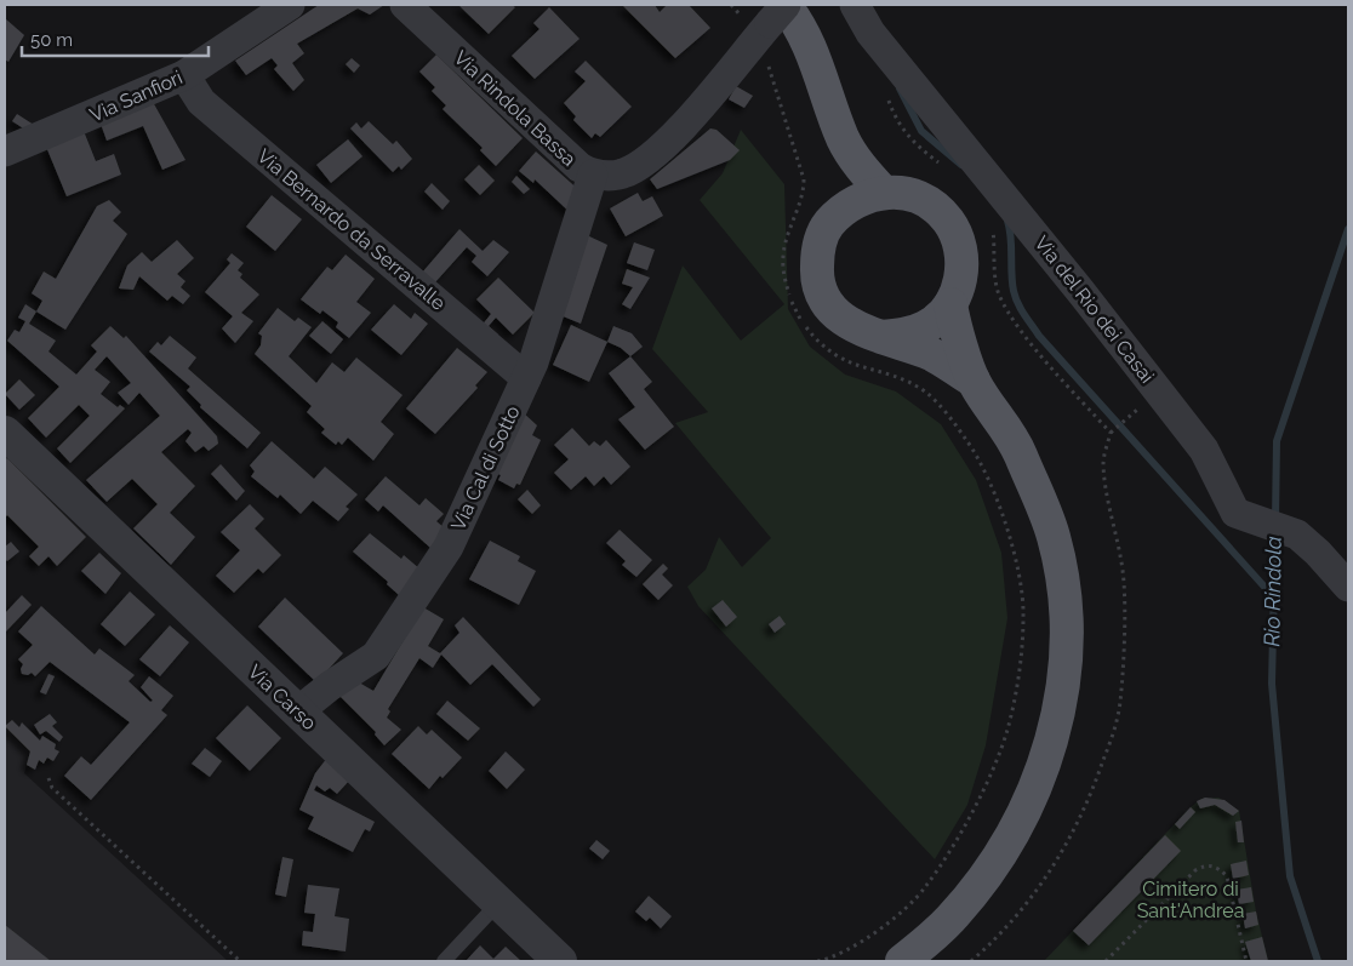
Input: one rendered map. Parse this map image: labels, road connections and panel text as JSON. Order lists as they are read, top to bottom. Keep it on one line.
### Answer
{"streets":{"street":["Via Sanfiori","Via Rindola Bassa","Via Bernardo da Serravalle","Via del Rio dei Casai","Via Cal di Sotto","Via Carso"]},"crossings":[["Via Sanfiori","Via Bernardo da Serravalle"],["Via Rindola Bassa","Via Cal di Sotto"],["Via Bernardo da Serravalle","Via Cal di Sotto"],["Via Cal di Sotto","Via Carso"]],"water":["Rio Rindola"],"parks":["Cimitero di Sant'Andrea"],"scale_bar":"50 m"}
